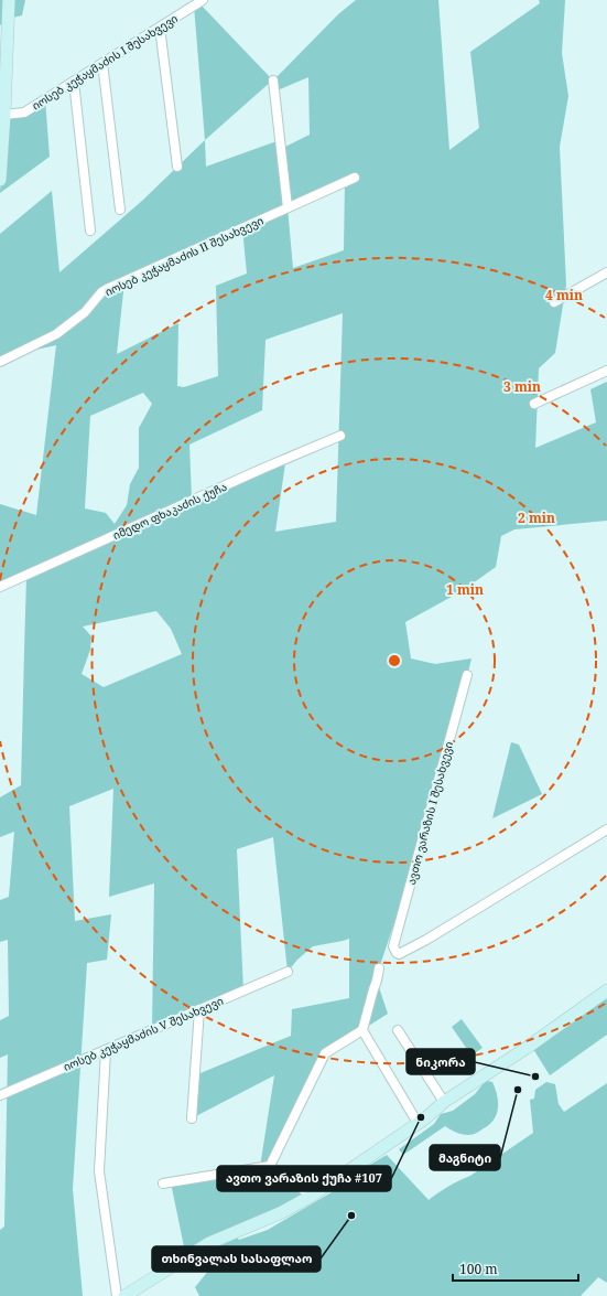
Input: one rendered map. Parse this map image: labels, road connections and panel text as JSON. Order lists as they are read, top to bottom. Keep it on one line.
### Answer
{"streets":{"street":["იოსებ კეჭაყმაძის I შესახვევი","იოსებ კეჭაყმაძის II შესახვევი","იმედო ფხაკაძის ქუჩა","ავთო ვარაზის I შესახვევი","იოსებ კეჭაყმაძის V შესახვევი"]},"places":["ნიკორა","მაგნიტი","ავთო ვარაზის ქუჩა #107","თხინვალას სასაფლაო"],"scale_bar":"100 m","rings":["4 min","3 min","2 min","1 min"]}
